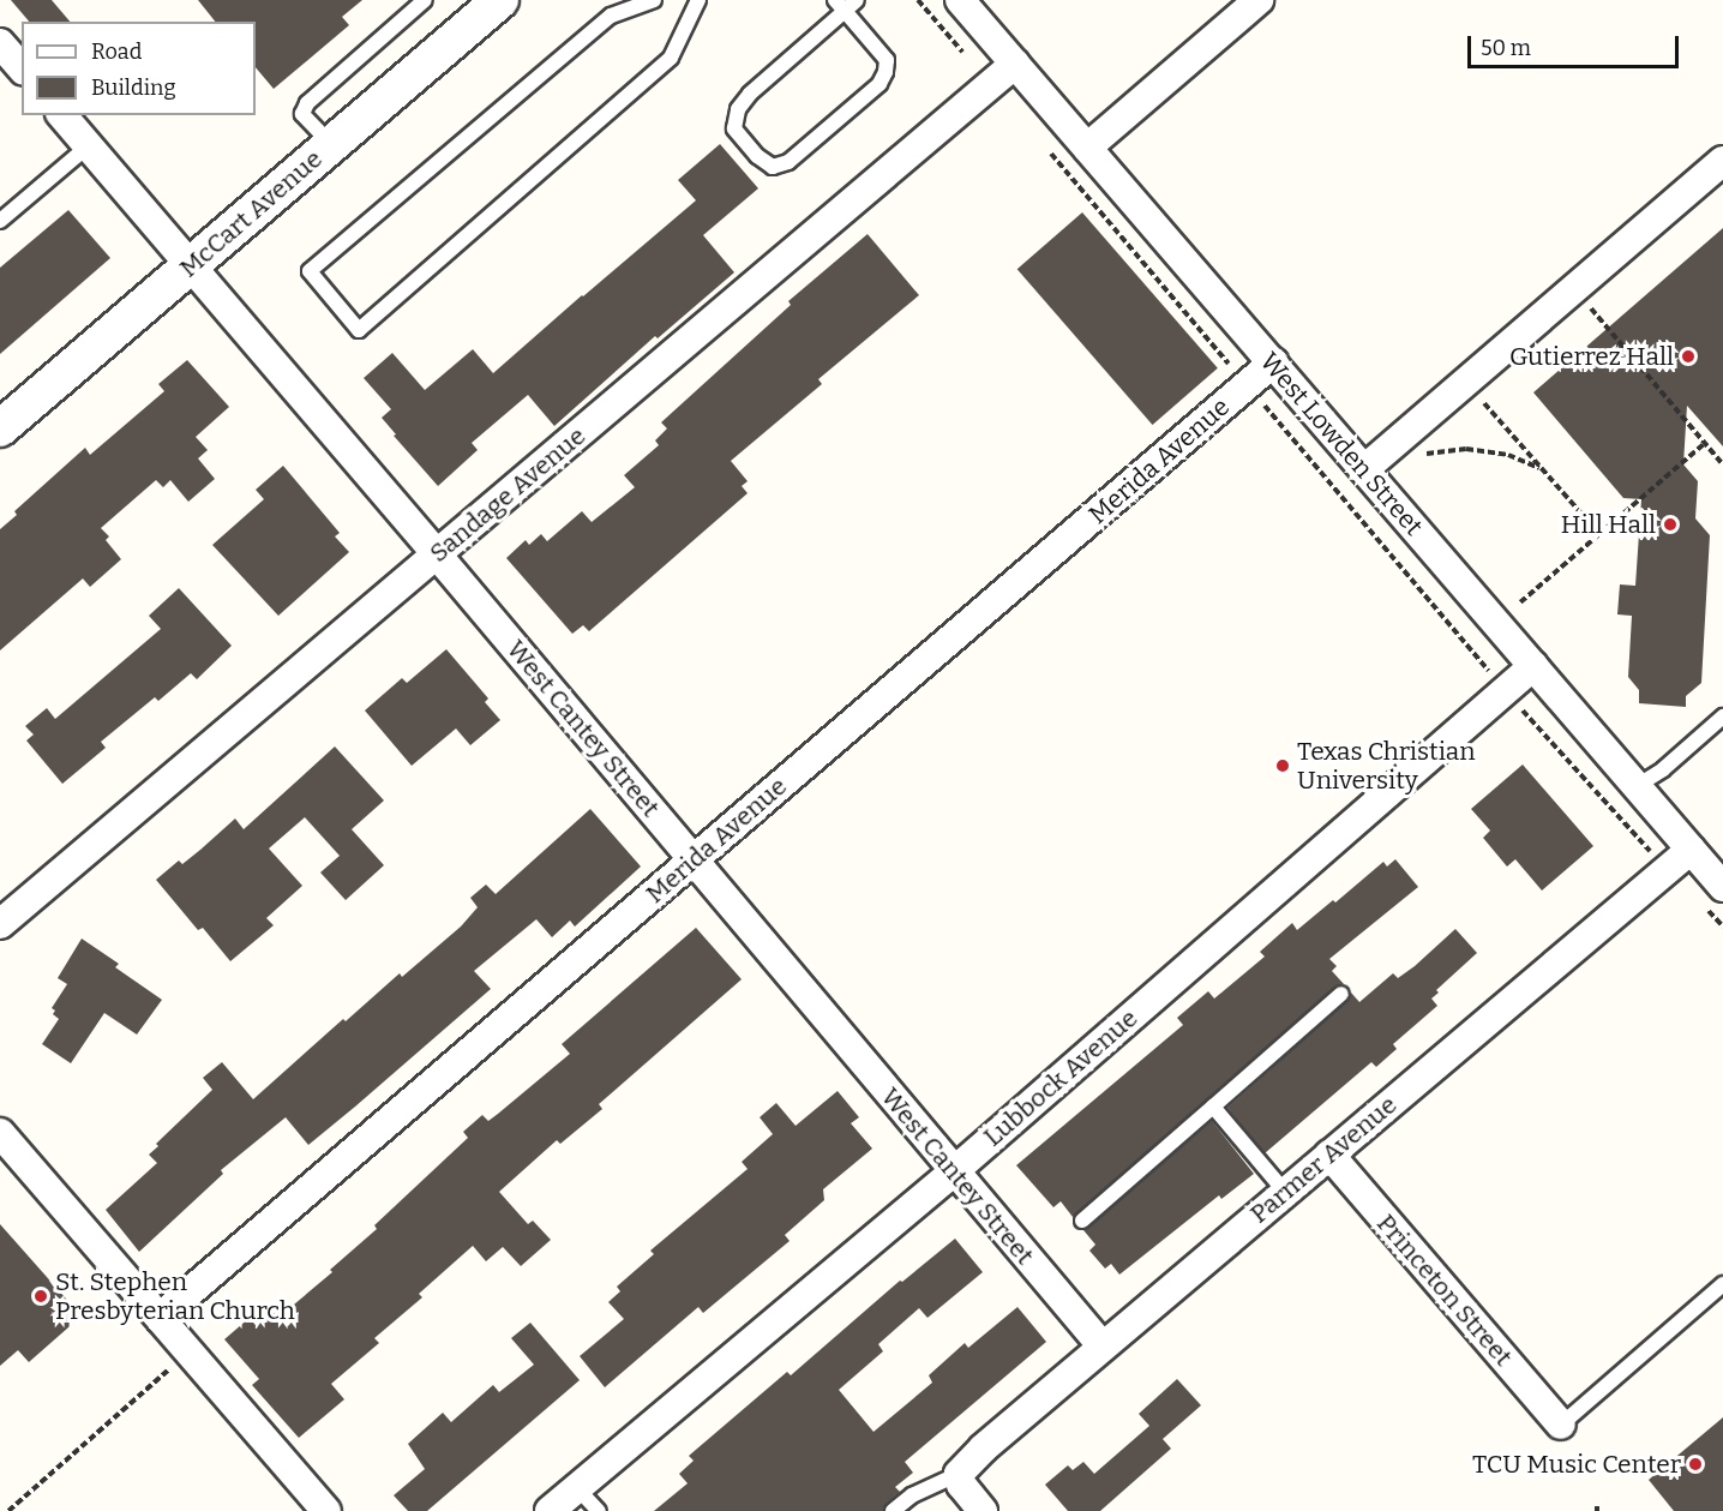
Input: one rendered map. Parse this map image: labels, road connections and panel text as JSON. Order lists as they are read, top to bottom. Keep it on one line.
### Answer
{"streets":{"street":["McCart Avenue","West Lowden Street","Merida Avenue","Sandage Avenue","West Cantey Street","Lubbock Avenue","Parmer Avenue","Princeton Street"]},"crossings":[["McCart Avenue","West Cantey Street"],["West Lowden Street","Merida Avenue"],["West Lowden Street","Sandage Avenue"],["West Lowden Street","Lubbock Avenue"],["West Lowden Street","Parmer Avenue"],["Merida Avenue","West Cantey Street"],["Sandage Avenue","West Cantey Street"],["West Cantey Street","Lubbock Avenue"],["West Cantey Street","Parmer Avenue"],["Parmer Avenue","Princeton Street"]],"places":["Gutierrez Hall","Hill Hall","Texas Christian University","St. Stephen Presbyterian Church","TCU Music Center"],"legend":["Road","Building"],"scale_bar":"50 m"}
